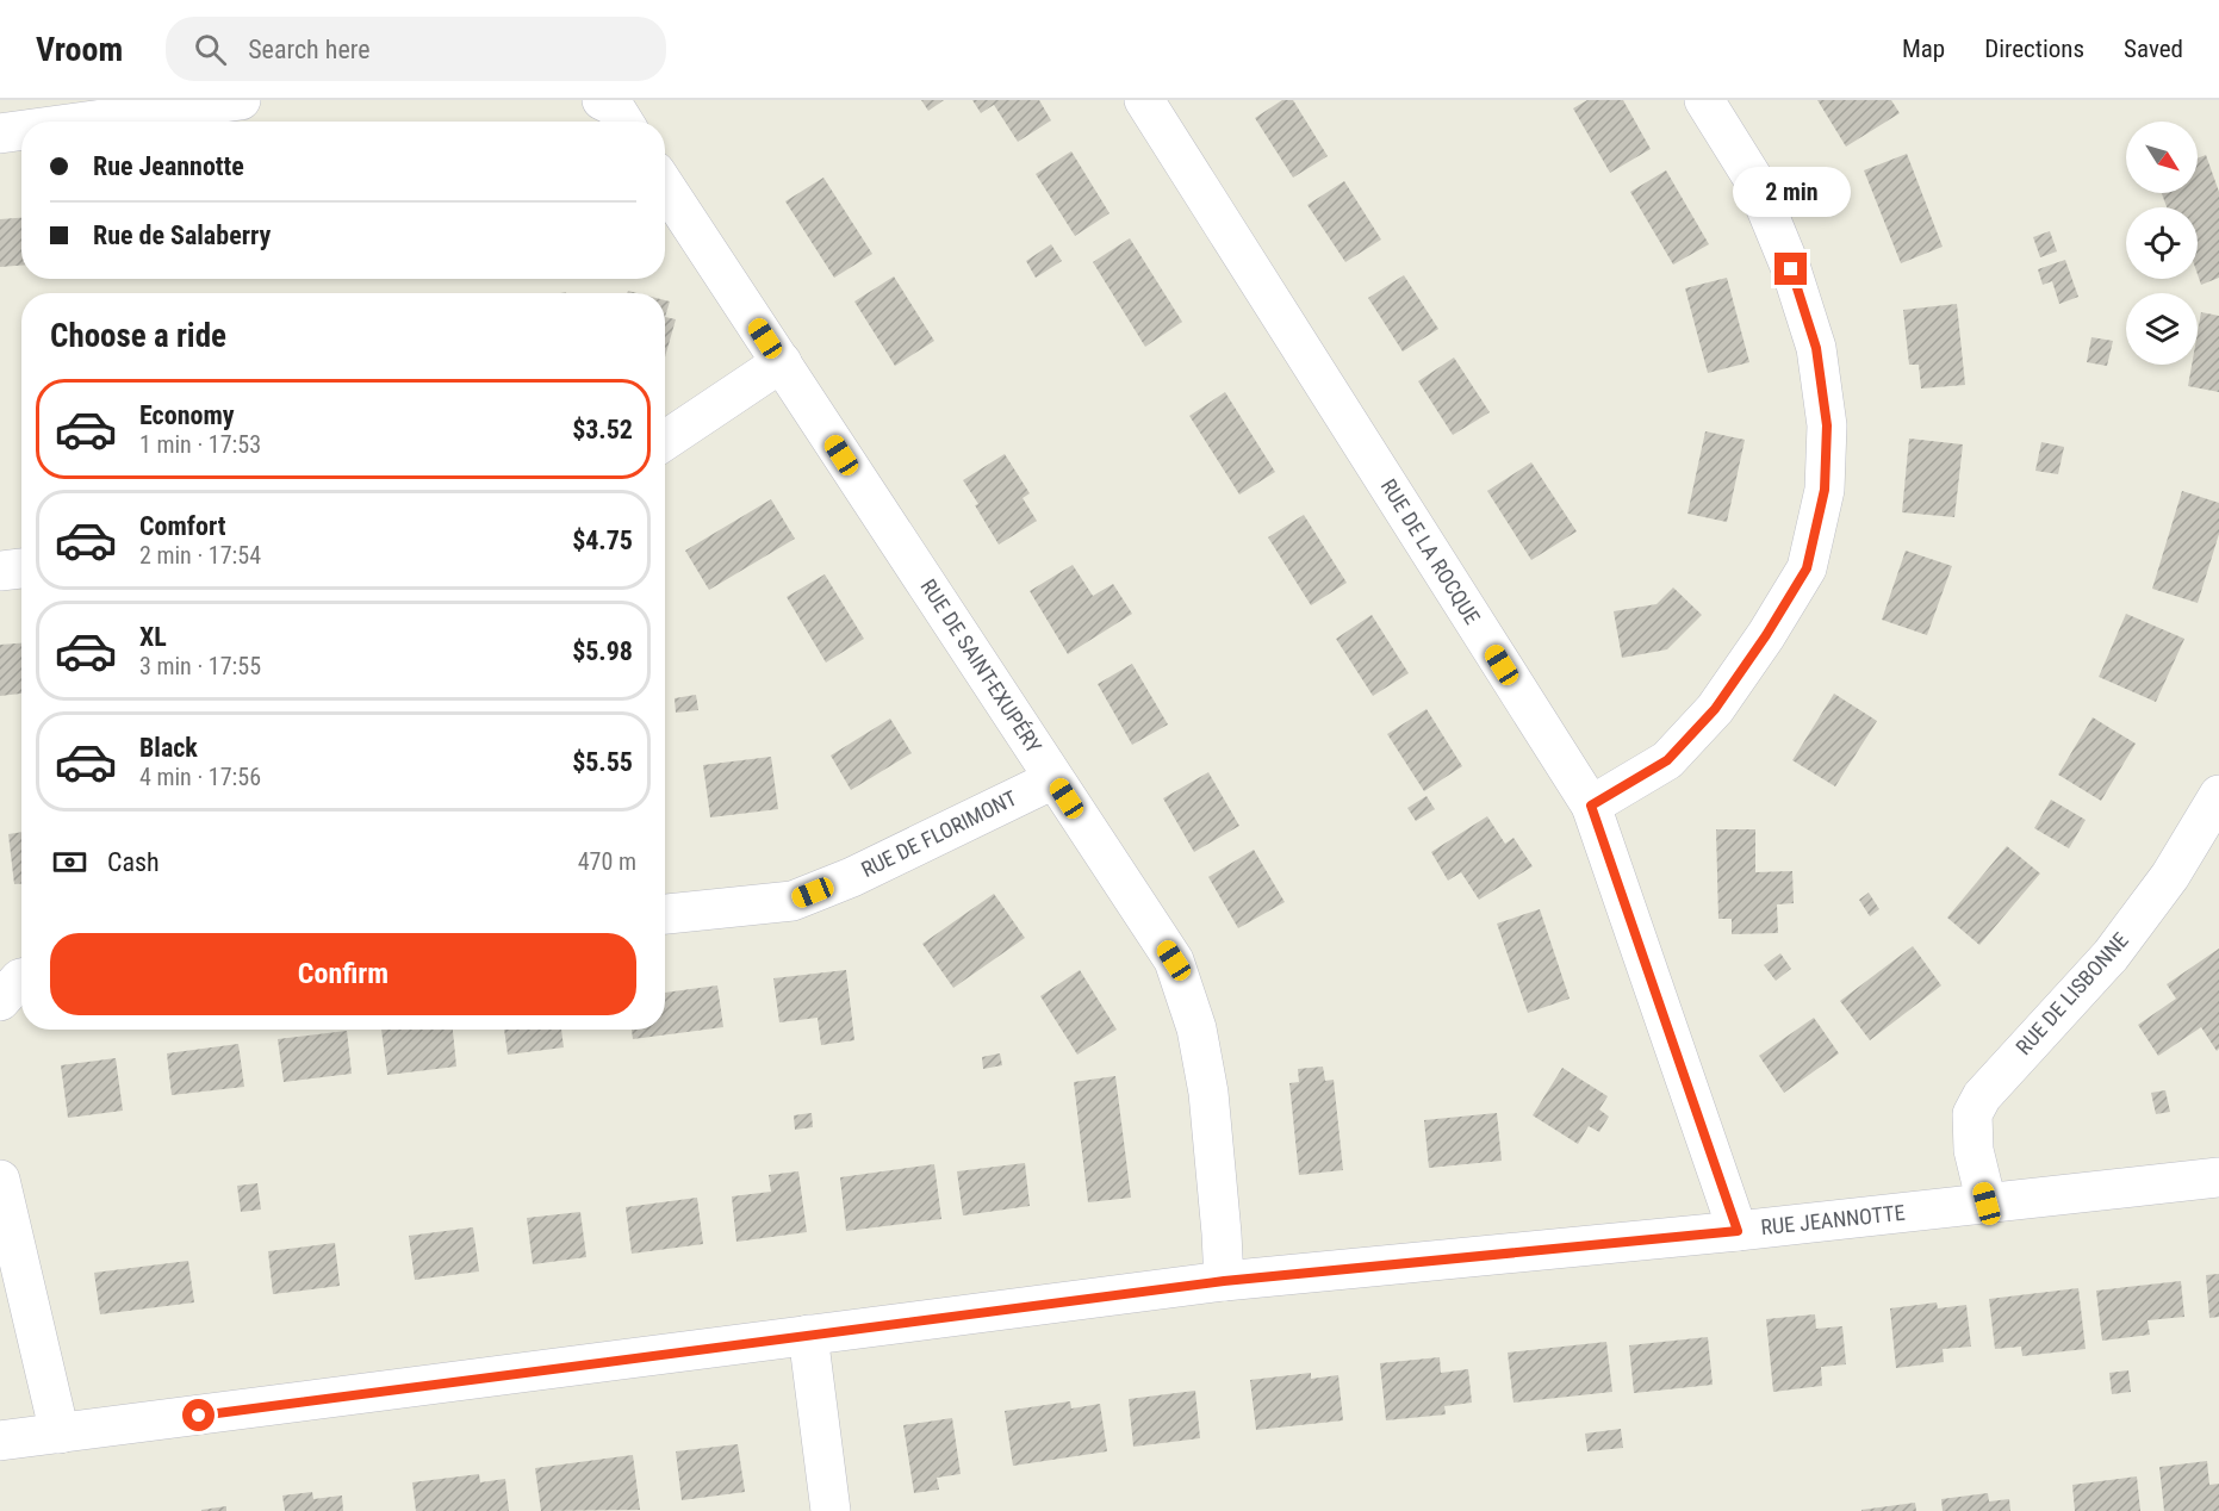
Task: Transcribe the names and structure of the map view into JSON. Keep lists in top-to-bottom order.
{
  "streets": {
    "street": [
      "RUE DE LA ROCQUE",
      "RUE DE SAINT-EXUPÉRY",
      "RUE DE FLORIMONT",
      "RUE DE LISBONNE",
      "RUE JEANNOTTE"
    ]
  },
  "crossings": [
    ["RUE DE LA ROCQUE", "RUE JEANNOTTE"],
    ["RUE DE SAINT-EXUPÉRY", "RUE DE FLORIMONT"],
    ["RUE DE SAINT-EXUPÉRY", "RUE JEANNOTTE"],
    ["RUE DE LISBONNE", "RUE JEANNOTTE"]
  ],
  "north": "bottom right",
  "page": {
    "header": "Vroom",
    "search": "Search here",
    "nav": ["Map", "Directions", "Saved"],
    "banner": ["Rue Jeannotte", "Rue de Salaberry"],
    "bubble": "2 min",
    "heading": "Choose a ride",
    "list": [
      {
        "name": "Economy",
        "note": "1 min · 17:53",
        "value": "$3.52"
      },
      {
        "name": "Comfort",
        "note": "2 min · 17:54",
        "value": "$4.75"
      },
      {
        "name": "XL",
        "note": "3 min · 17:55",
        "value": "$5.98"
      },
      {
        "name": "Black",
        "note": "4 min · 17:56",
        "value": "$5.55"
      }
    ],
    "pay": ["Cash", "470 m"],
    "buttons": "Confirm"
  }
}
